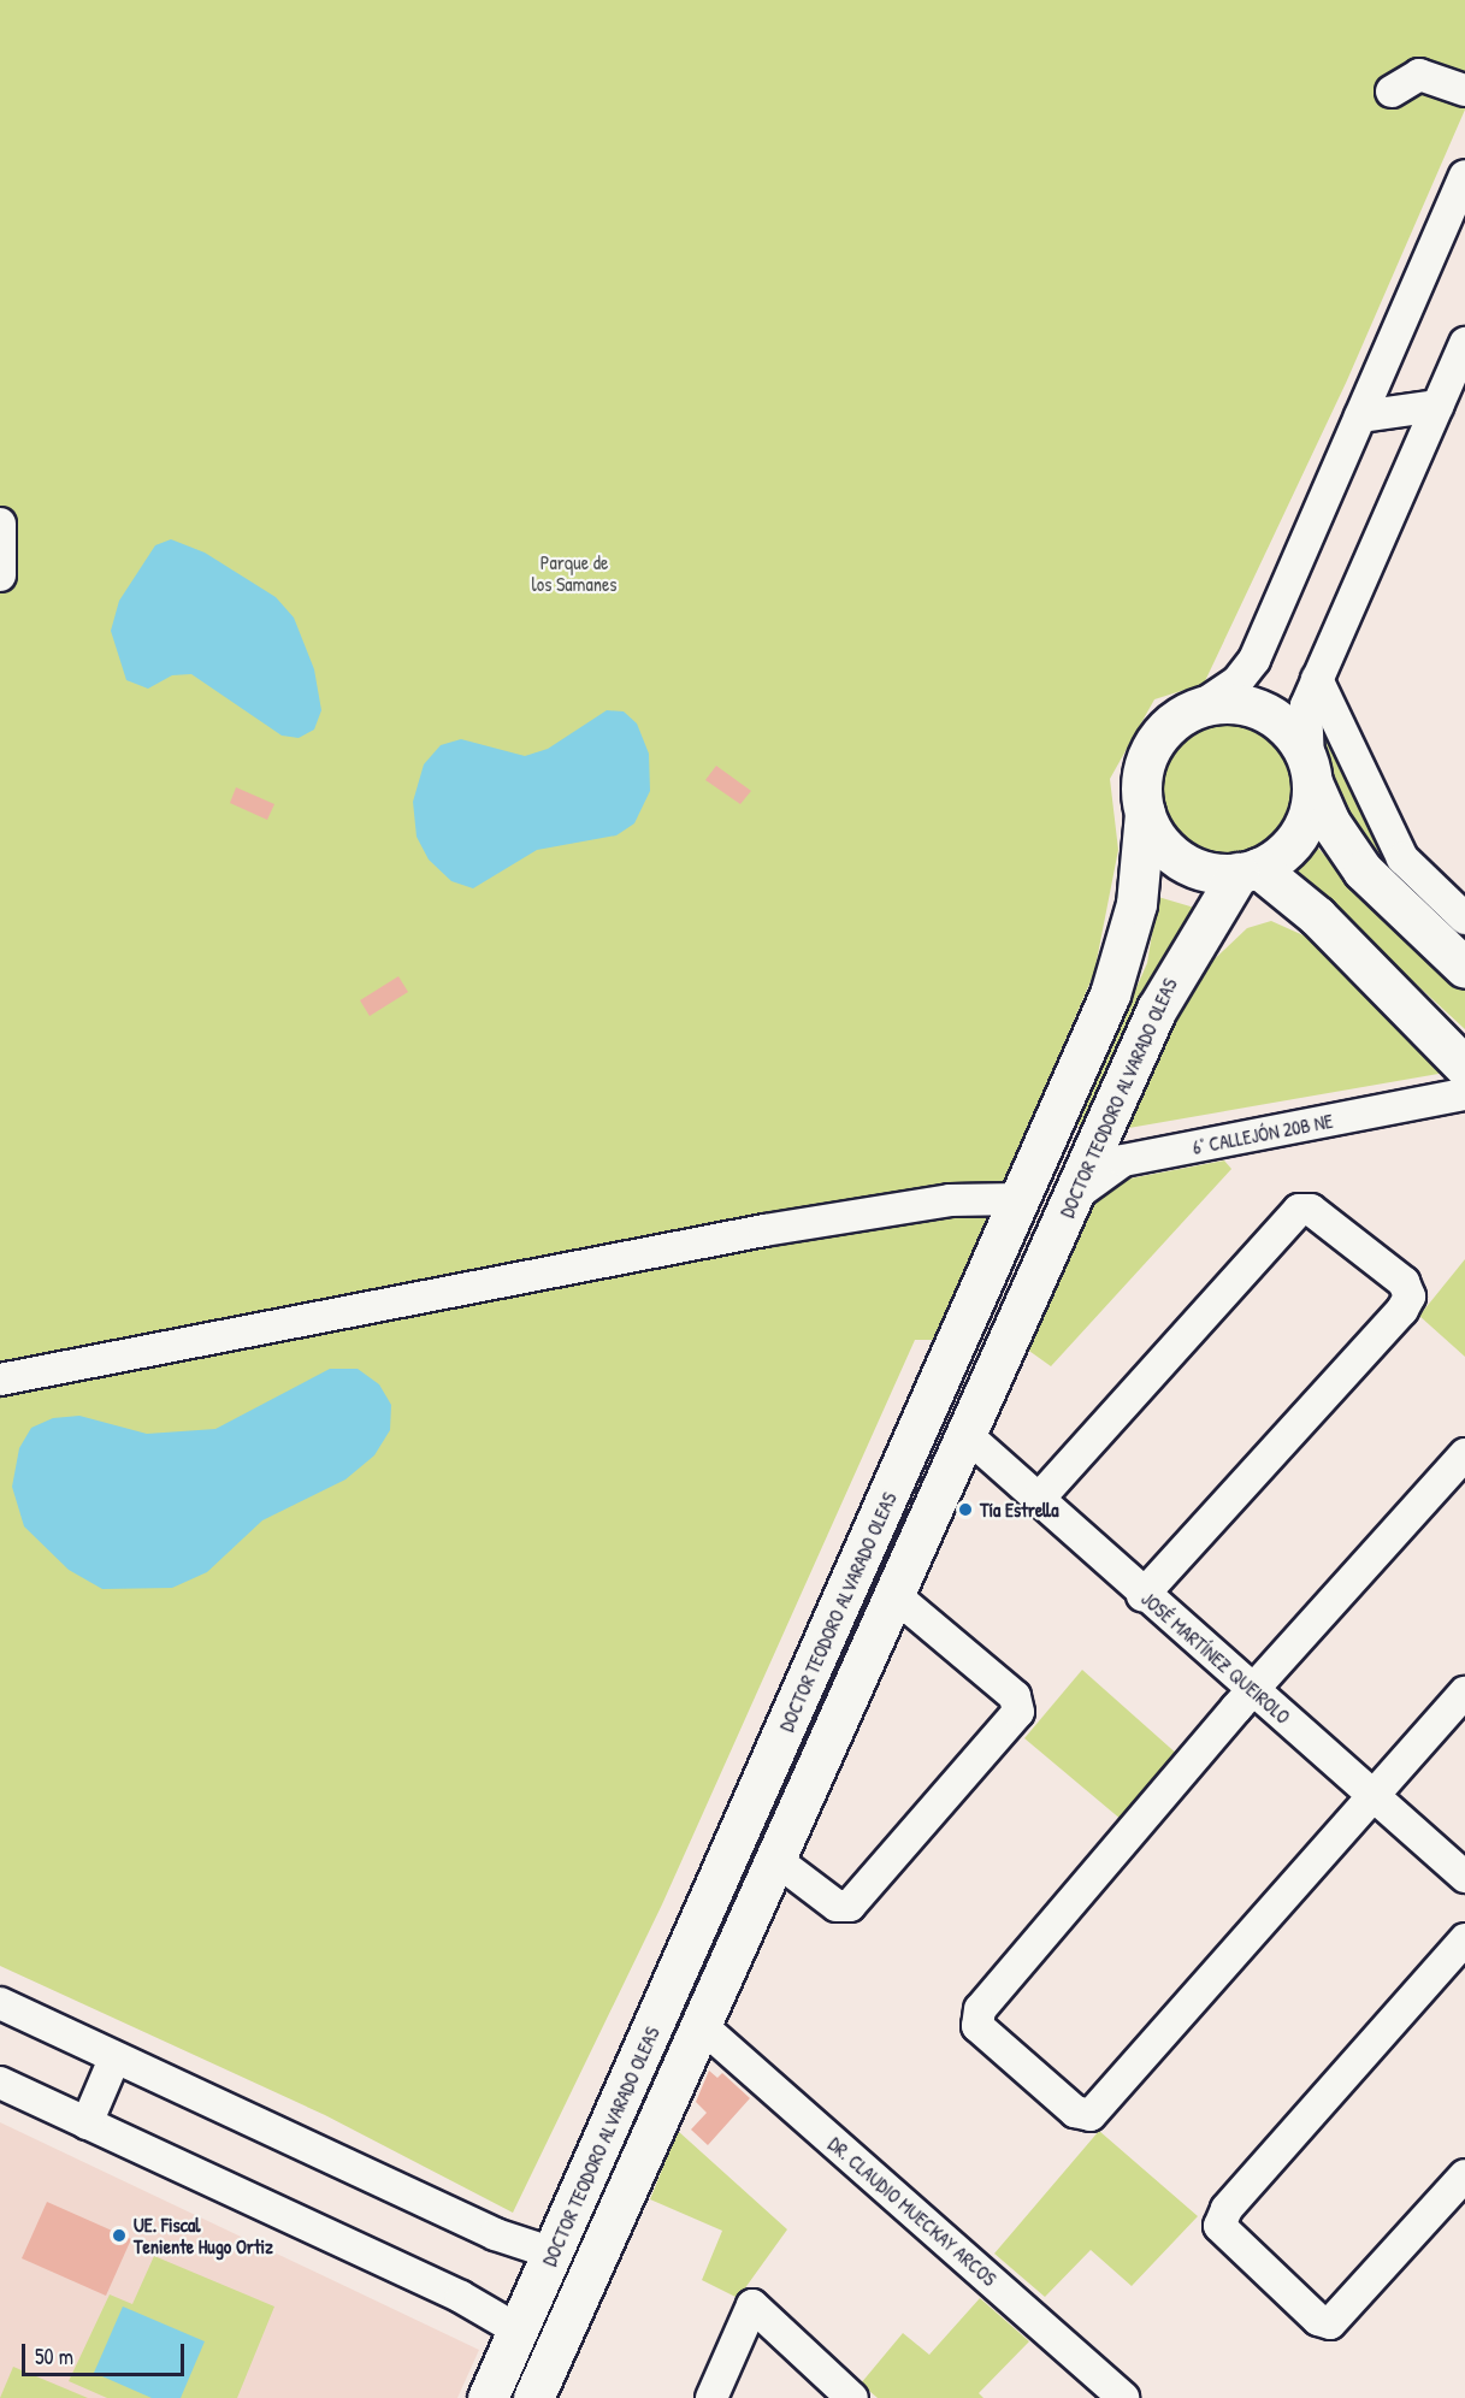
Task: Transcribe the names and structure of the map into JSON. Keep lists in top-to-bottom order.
{
  "streets": {
    "main road": ["DOCTOR TEODORO ALVARADO OLEAS"],
    "street": ["6° CALLEJÓN 20B NE", "JOSÉ MARTÍNEZ QUEIROLO", "DR. CLAUDIO MUECKAY ARCOS"]
  },
  "crossings": [
    ["DOCTOR TEODORO ALVARADO OLEAS", "6° CALLEJÓN 20B NE"],
    ["DOCTOR TEODORO ALVARADO OLEAS", "JOSÉ MARTÍNEZ QUEIROLO"],
    ["DOCTOR TEODORO ALVARADO OLEAS", "DR. CLAUDIO MUECKAY ARCOS"]
  ],
  "parks": ["Parque de los Samanes"],
  "places": ["Tía Estrella", "UE. Fiscal Teniente Hugo Ortiz"],
  "scale_bar": "50 m"
}
